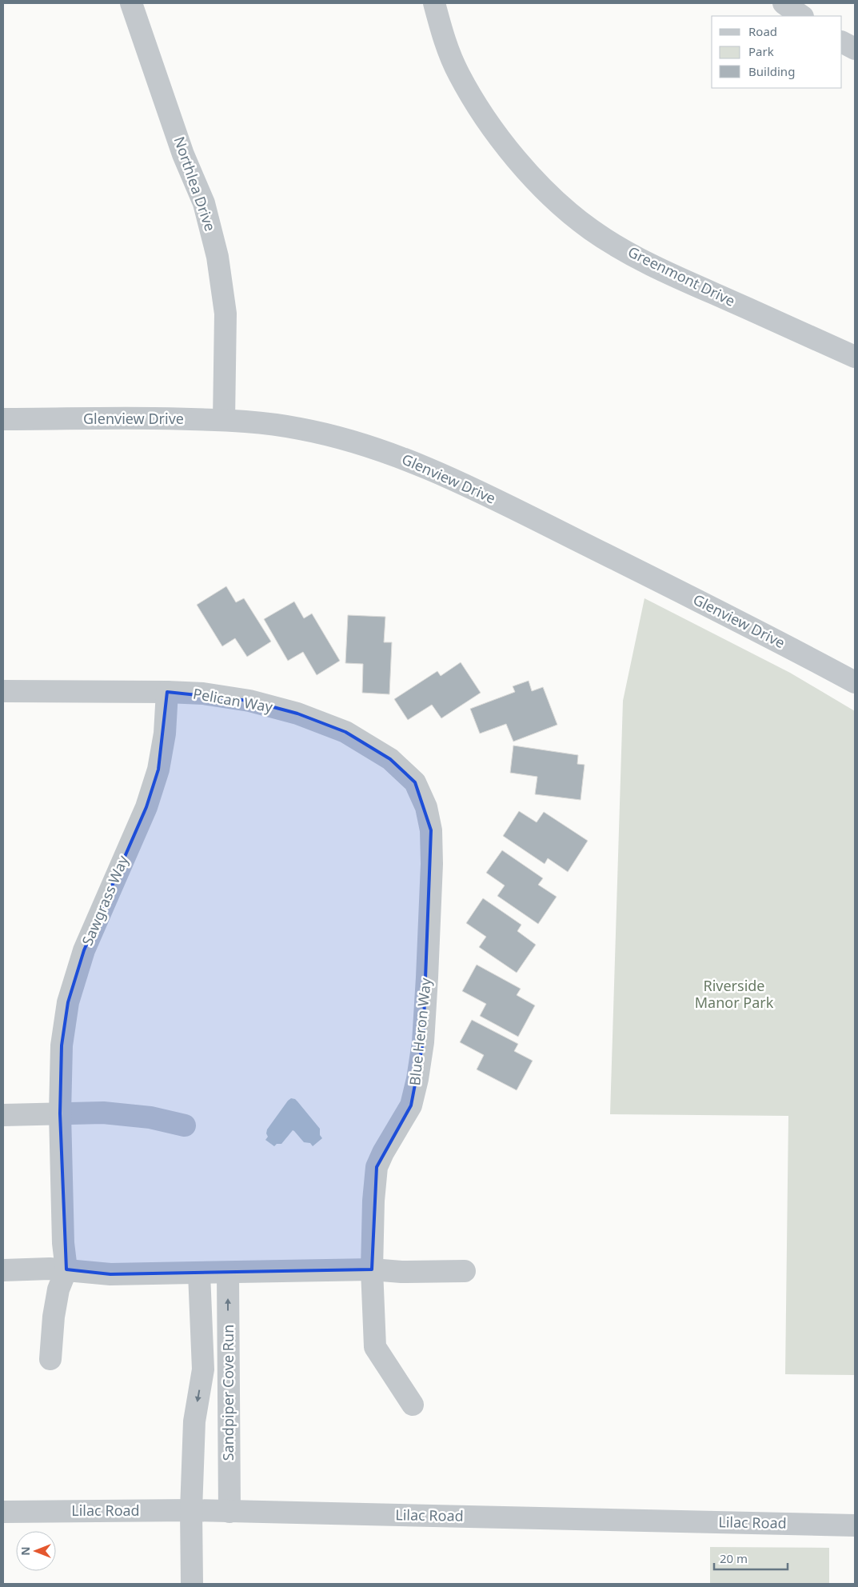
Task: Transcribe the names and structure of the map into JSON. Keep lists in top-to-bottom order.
{
  "streets": {
    "street": [
      "Northlea Drive",
      "Greenmont Drive",
      "Glenview Drive",
      "Pelican Way",
      "Sawgrass Way",
      "Blue Heron Way",
      "Sandpiper Cove Run",
      "Lilac Road"
    ]
  },
  "crossings": [
    ["Northlea Drive", "Glenview Drive"],
    ["Pelican Way", "Sawgrass Way"],
    ["Pelican Way", "Blue Heron Way"],
    ["Sandpiper Cove Run", "Lilac Road"]
  ],
  "parks": ["Riverside Manor Park"],
  "legend": ["Road", "Park", "Building"],
  "scale_bar": "20 m",
  "north": "left"
}
